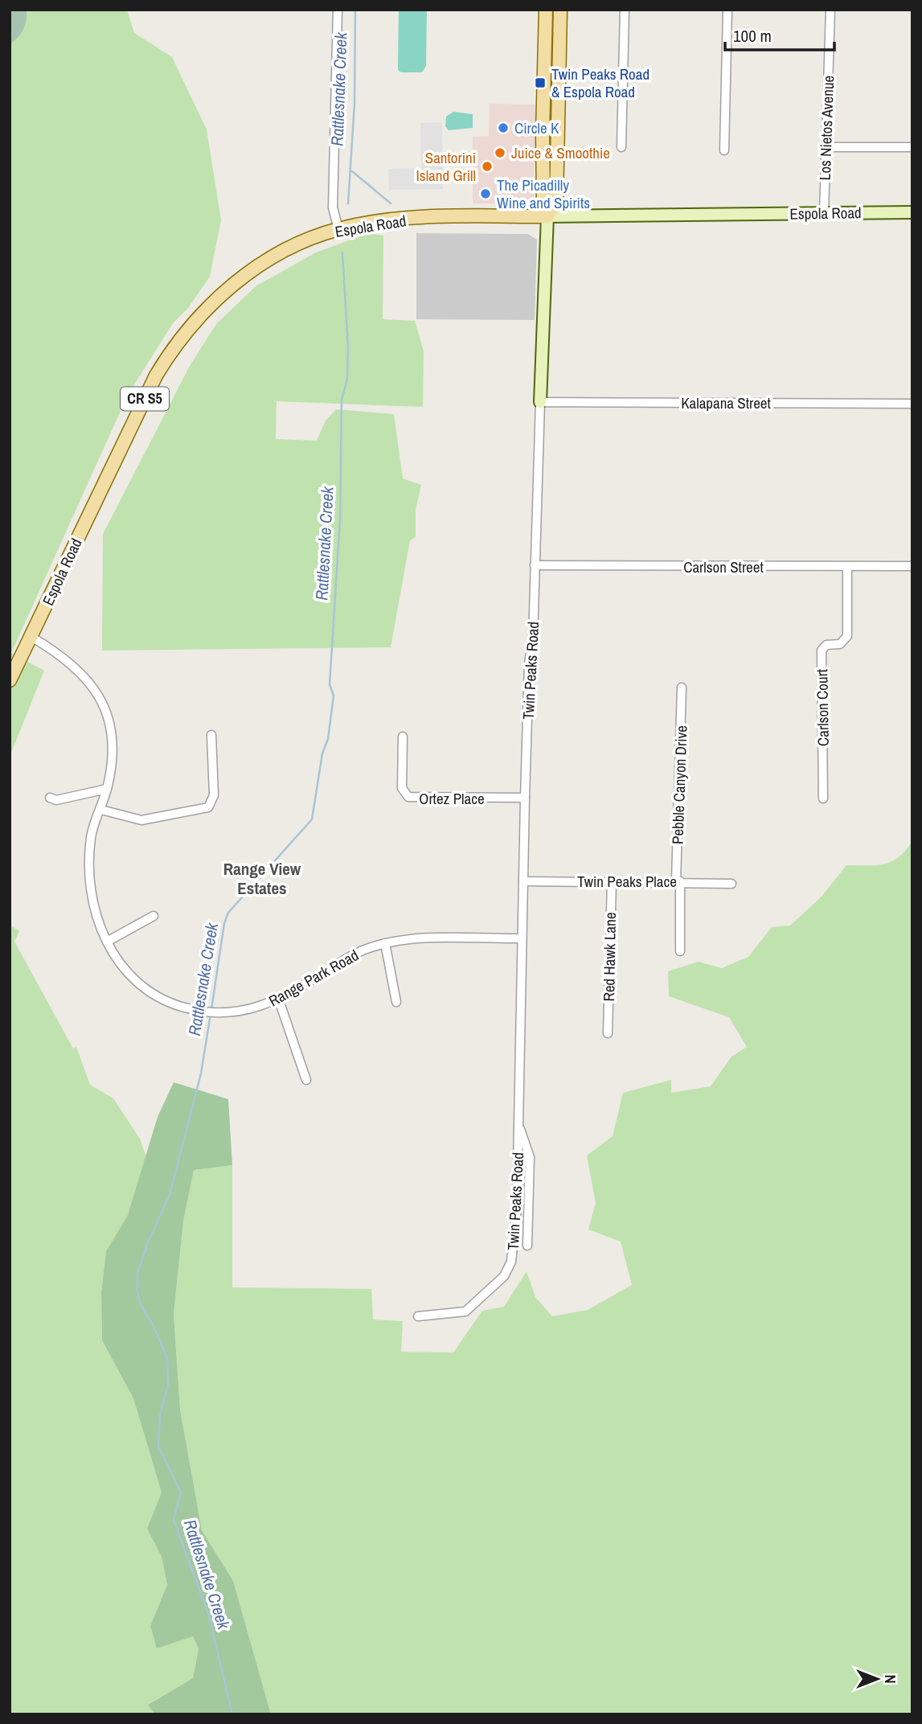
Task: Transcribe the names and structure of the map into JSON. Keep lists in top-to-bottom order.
{
  "streets": {
    "main road": ["Espola Road", "CR S5", "Twin Peaks Road"],
    "street": [
      "Los Nietos Avenue",
      "Kalapana Street",
      "Carlson Street",
      "Carlson Court",
      "Pebble Canyon Drive",
      "Ortez Place",
      "Twin Peaks Place",
      "Red Hawk Lane",
      "Range Park Road"
    ]
  },
  "crossings": [
    ["Los Nietos Avenue", "Espola Road"],
    ["Espola Road", "Twin Peaks Road"],
    ["Espola Road", "Range Park Road"],
    ["Kalapana Street", "Twin Peaks Road"],
    ["Carlson Street", "Twin Peaks Road"],
    ["Carlson Street", "Carlson Court"],
    ["Twin Peaks Road", "Ortez Place"],
    ["Twin Peaks Road", "Twin Peaks Place"],
    ["Twin Peaks Road", "Range Park Road"],
    ["Pebble Canyon Drive", "Twin Peaks Place"],
    ["Twin Peaks Place", "Red Hawk Lane"]
  ],
  "districts": ["Range View Estates"],
  "water": ["Rattlesnake Creek"],
  "places": {
    "transit": ["Twin Peaks Road & Espola Road"],
    "other": [
      "Circle K",
      "Juice & Smoothie",
      "Santorini Island Grill",
      "The Picadilly Wine and Spirits"
    ]
  },
  "scale_bar": "100 m",
  "north": "right"
}
